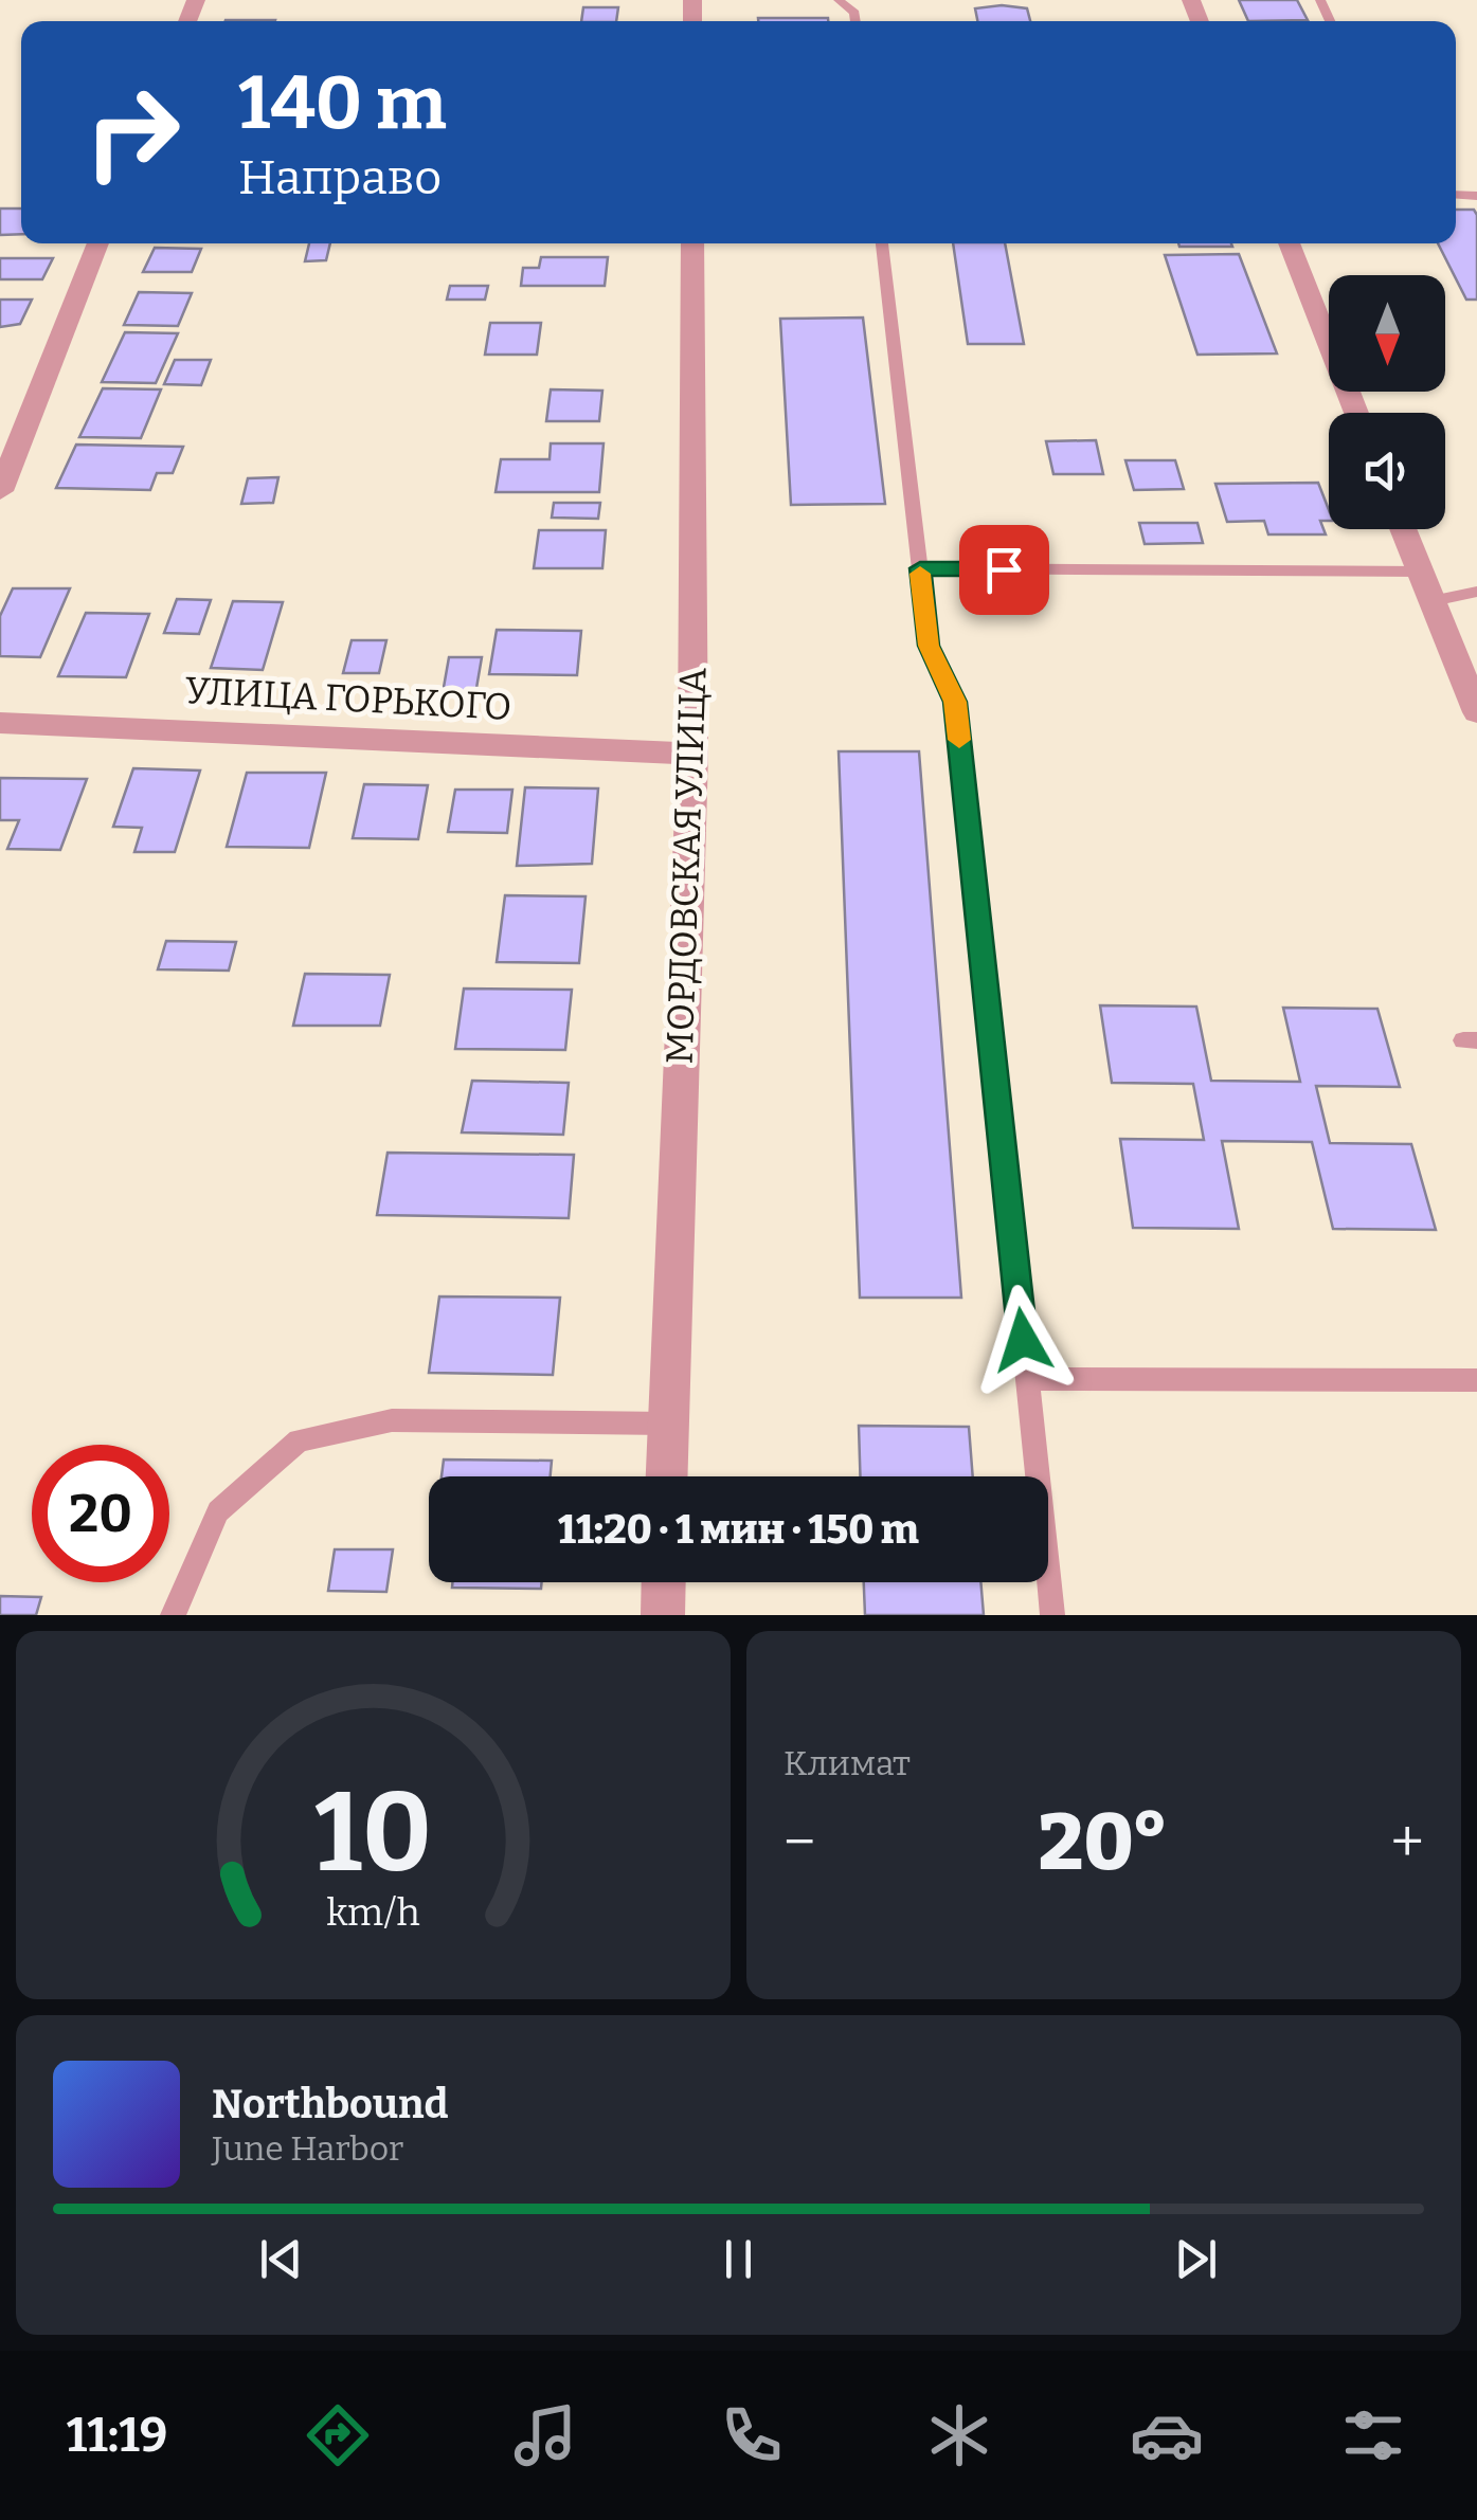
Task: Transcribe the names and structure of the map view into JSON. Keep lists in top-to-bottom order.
{
  "streets": {
    "street": ["УЛИЦА ГОРЬКОГО", "МОРДОВСКАЯ УЛИЦА"]
  },
  "crossings": [
    ["УЛИЦА ГОРЬКОГО", "МОРДОВСКАЯ УЛИЦА"]
  ],
  "north": "bottom",
  "page": {
    "turn": ["140 m", "Направо"],
    "limit": "20",
    "trip": "11:20 · 1 мин · 150 m",
    "tile": "Климат",
    "heat": ["−", "20°", "+"],
    "song": ["Northbound", "June Harbor"],
    "tabs": "11:19",
    "gauge": ["10", "km/h"]
  }
}
